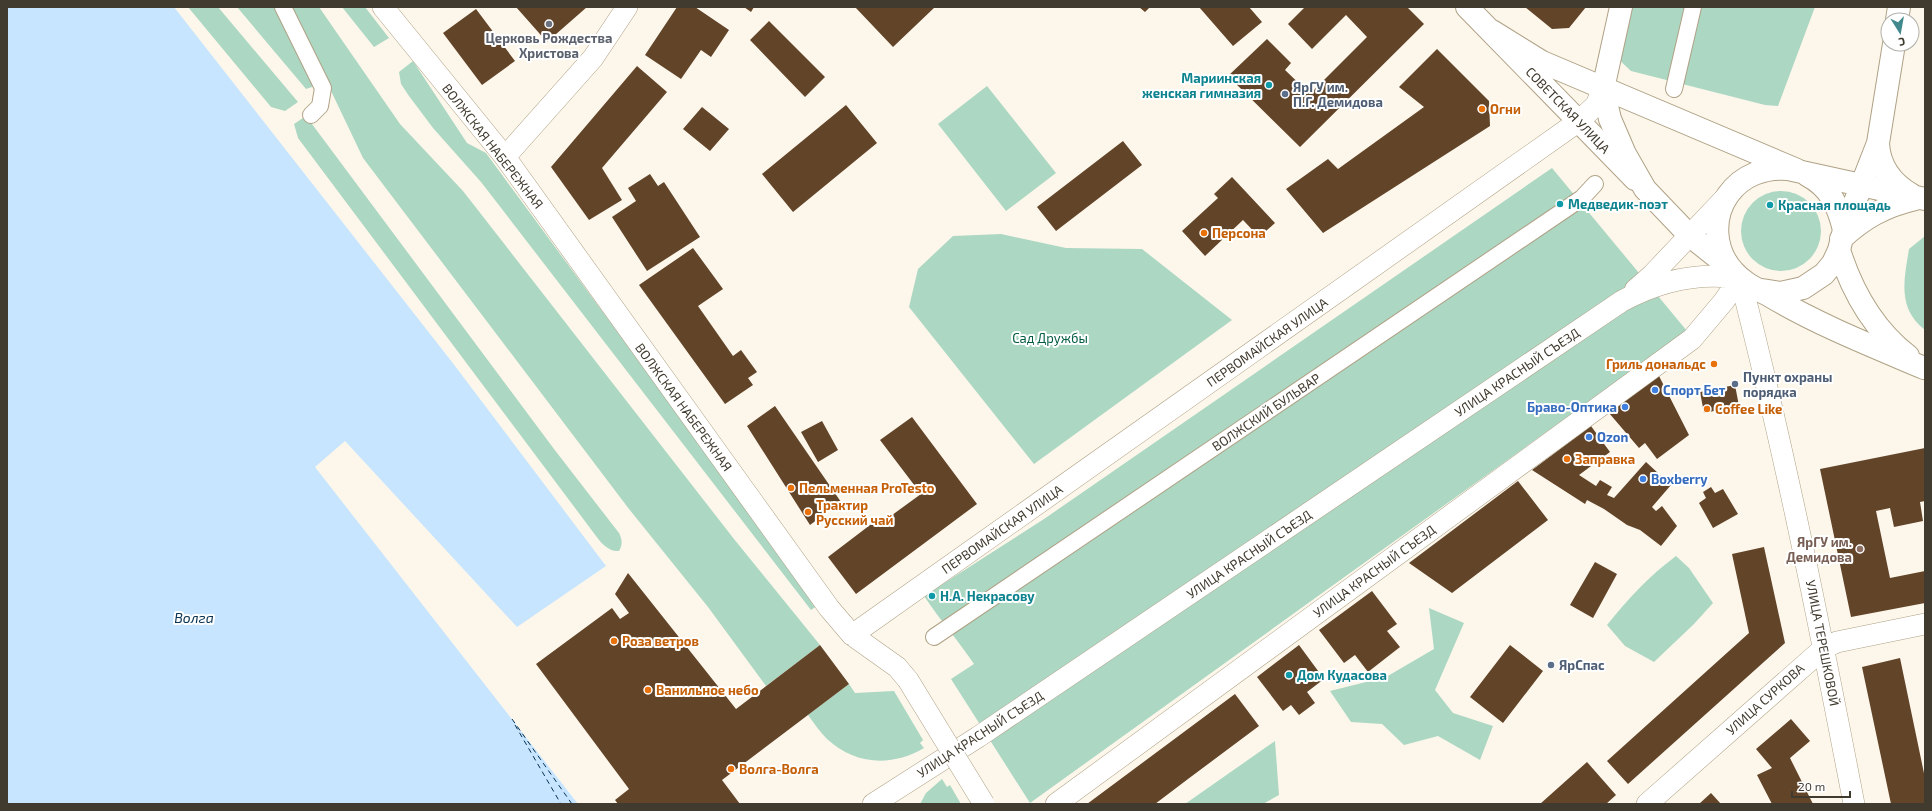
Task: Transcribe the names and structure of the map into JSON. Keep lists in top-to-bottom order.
{
  "streets": {
    "main road": ["СОВЕТСКАЯ УЛИЦА", "ПЕРВОМАЙСКАЯ УЛИЦА"],
    "street": [
      "ВОЛЖСКАЯ НАБЕРЕЖНАЯ",
      "УЛИЦА КРАСНЫЙ СЪЕЗД",
      "ВОЛЖСКИЙ БУЛЬВАР",
      "УЛИЦА ТЕРЕШКОВОЙ",
      "УЛИЦА СУРКОВА"
    ]
  },
  "crossings": [
    ["СОВЕТСКАЯ УЛИЦА", "ПЕРВОМАЙСКАЯ УЛИЦА"],
    ["ВОЛЖСКАЯ НАБЕРЕЖНАЯ", "ПЕРВОМАЙСКАЯ УЛИЦА"],
    ["УЛИЦА КРАСНЫЙ СЪЕЗД", "УЛИЦА ТЕРЕШКОВОЙ"],
    ["УЛИЦА ТЕРЕШКОВОЙ", "УЛИЦА СУРКОВА"]
  ],
  "water": ["Волга"],
  "parks": ["Сад Дружбы"],
  "places": [
    "Церковь Рождества Христова",
    "Мариинская женская гимназия",
    "ЯрГУ им. П.Г. Демидова",
    "Огни",
    "Медведик-поэт",
    "Красная площадь",
    "Персона",
    "Гриль дональдс",
    "Пункт охраны порядка",
    "Спорт Бет",
    "Браво-Оптика",
    "Coffee Like",
    "Ozon",
    "Заправка",
    "Boxberry",
    "Пельменная ProTesto",
    "Трактир Русский чай",
    "ЯрГУ им. Демидова",
    "Н.А. Некрасову",
    "Роза ветров",
    "ЯрСпас",
    "Дом Кудасова",
    "Ванильное небо",
    "Волга-Волга"
  ],
  "scale_bar": "20 m",
  "north": "bottom"
}
